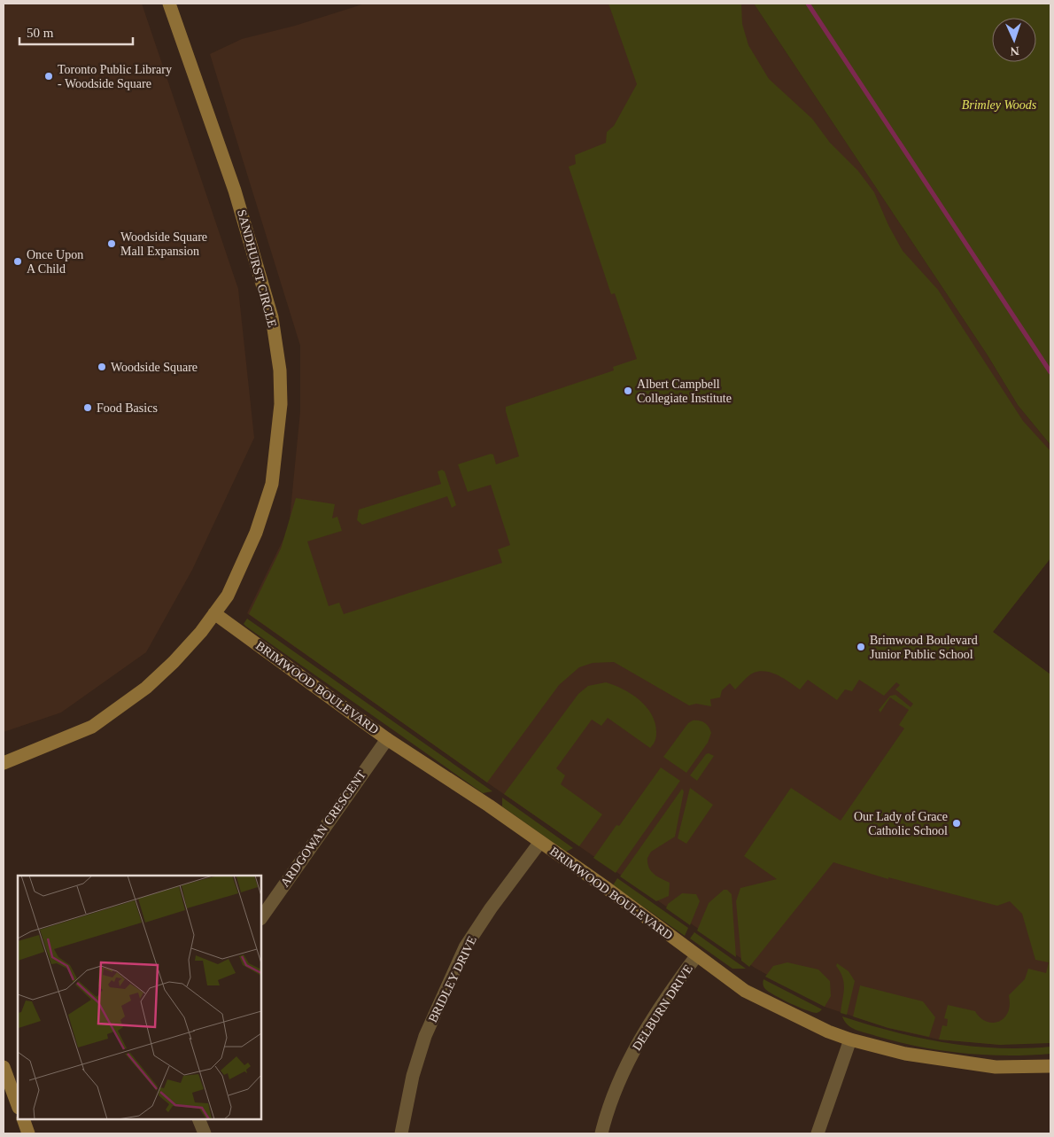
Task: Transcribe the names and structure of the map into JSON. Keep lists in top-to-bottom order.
{
  "streets": {
    "street": [
      "SANDHURST CIRCLE",
      "BRIMWOOD BOULEVARD",
      "ARDGOWAN CRESCENT",
      "BRIDLEY DRIVE",
      "DELBURN DRIVE"
    ]
  },
  "crossings": [
    ["SANDHURST CIRCLE", "BRIMWOOD BOULEVARD"],
    ["BRIMWOOD BOULEVARD", "ARDGOWAN CRESCENT"],
    ["BRIMWOOD BOULEVARD", "BRIDLEY DRIVE"],
    ["BRIMWOOD BOULEVARD", "DELBURN DRIVE"]
  ],
  "parks": ["Brimley Woods"],
  "places": [
    "Toronto Public Library - Woodside Square",
    "Woodside Square Mall Expansion",
    "Once Upon A Child",
    "Woodside Square",
    "Albert Campbell Collegiate Institute",
    "Food Basics",
    "Brimwood Boulevard Junior Public School",
    "Our Lady of Grace Catholic School"
  ],
  "scale_bar": "50 m",
  "north": "bottom"
}
